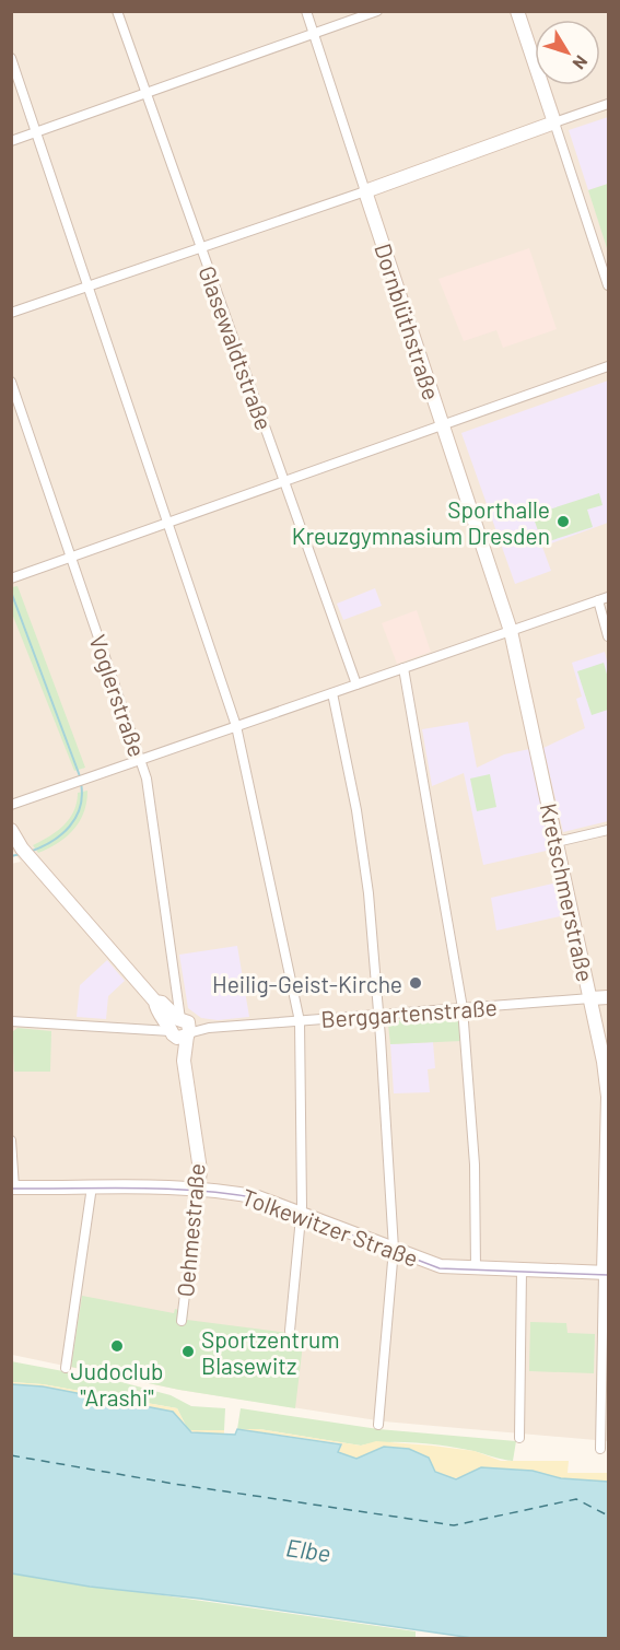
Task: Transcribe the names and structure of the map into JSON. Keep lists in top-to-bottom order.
{
  "streets": {
    "street": [
      "Dornblüthstraße",
      "Glasewaldtstraße",
      "Voglerstraße",
      "Kretschmerstraße",
      "Berggartenstraße",
      "Tolkewitzer Straße",
      "Oehmestraße"
    ]
  },
  "crossings": [
    ["Dornblüthstraße", "Kretschmerstraße"],
    ["Voglerstraße", "Berggartenstraße"],
    ["Voglerstraße", "Oehmestraße"],
    ["Kretschmerstraße", "Berggartenstraße"],
    ["Kretschmerstraße", "Tolkewitzer Straße"],
    ["Berggartenstraße", "Oehmestraße"],
    ["Tolkewitzer Straße", "Oehmestraße"]
  ],
  "water": ["Elbe"],
  "places": [
    "Sporthalle Kreuzgymnasium Dresden",
    "Heilig-Geist-Kirche",
    "Judoclub \"Arashi\"",
    "Sportzentrum Blasewitz"
  ],
  "north": "bottom right"
}
